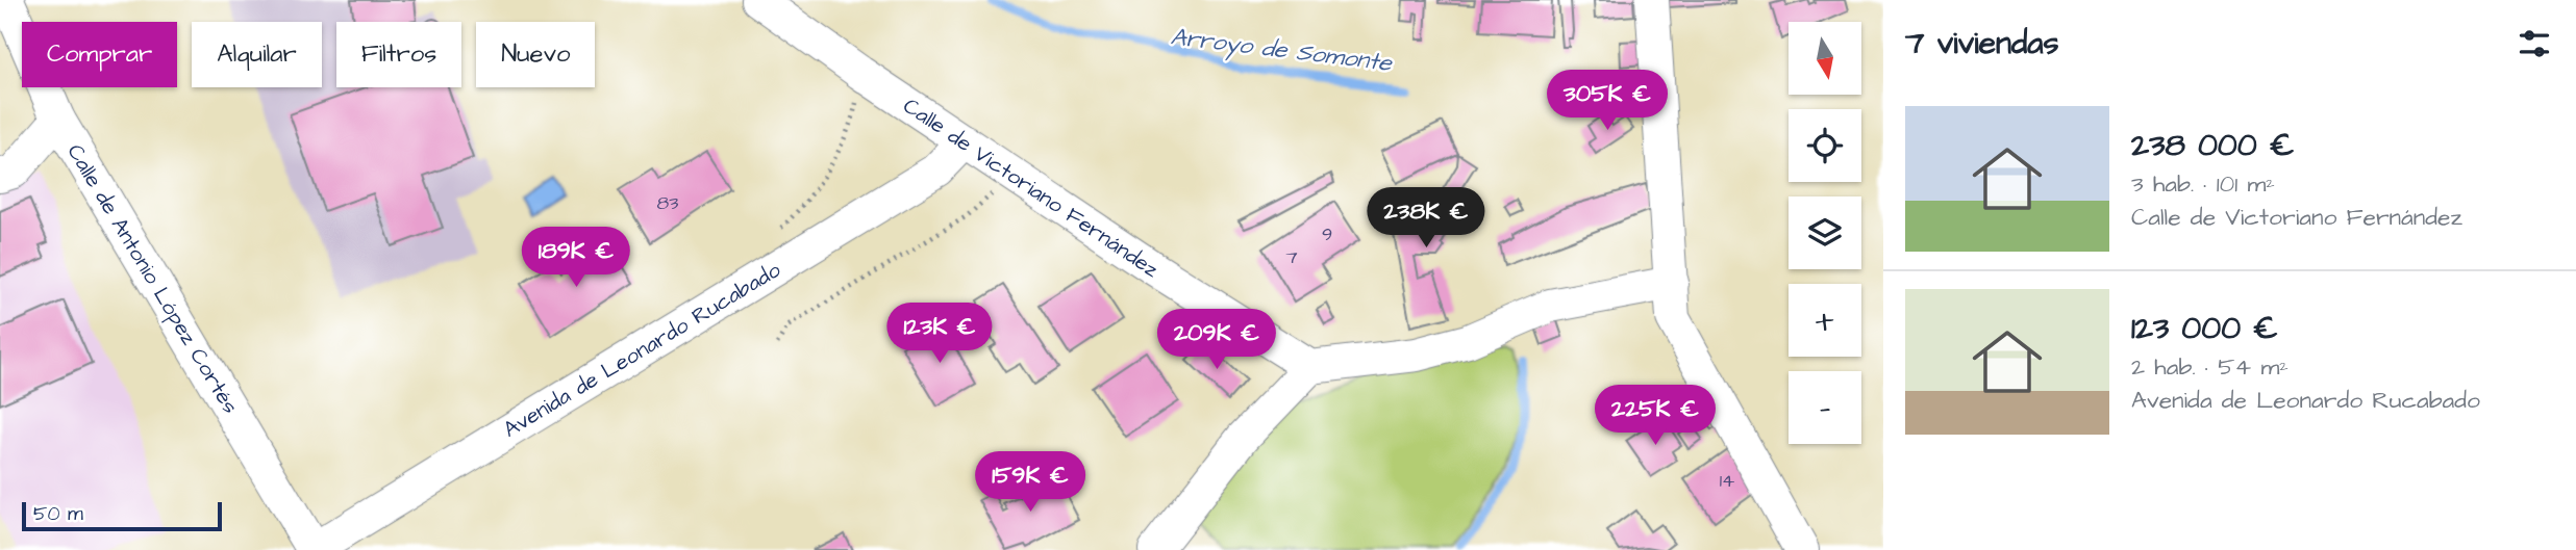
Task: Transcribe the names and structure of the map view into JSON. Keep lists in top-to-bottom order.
{
  "streets": {
    "street": ["Calle de Victoriano Fernández", "Calle de Antonio López Cortés", "Avenida de Leonardo Rucabado"]
  },
  "crossings": [
    ["Calle de Victoriano Fernández", "Avenida de Leonardo Rucabado"],
    ["Calle de Antonio López Cortés", "Avenida de Leonardo Rucabado"]
  ],
  "water": ["Arroyo de Somonte"],
  "house_numbers": [
    "83",
    "9",
    "7",
    "14"
  ],
  "scale_bar": "50 m",
  "north": "bottom",
  "page": {
    "heading": "7 viviendas",
    "map_buttons": ["+", "−"],
    "chip": [
      "Comprar",
      "Alquilar",
      "Filtros",
      "Nuevo"
    ],
    "price": [
      "305K €",
      "238K €",
      "189K €",
      "123K €",
      "209K €",
      "225K €",
      "159K €"
    ],
    "list": [
      {
        "name": "238 000 €",
        "note": "3 hab. · 101 m² · Calle de Victoriano Fernández"
      },
      {
        "name": "123 000 €",
        "note": "2 hab. · 54 m² · Avenida de Leonardo Rucabado"
      }
    ],
    "scale": "50 m"
  }
}
